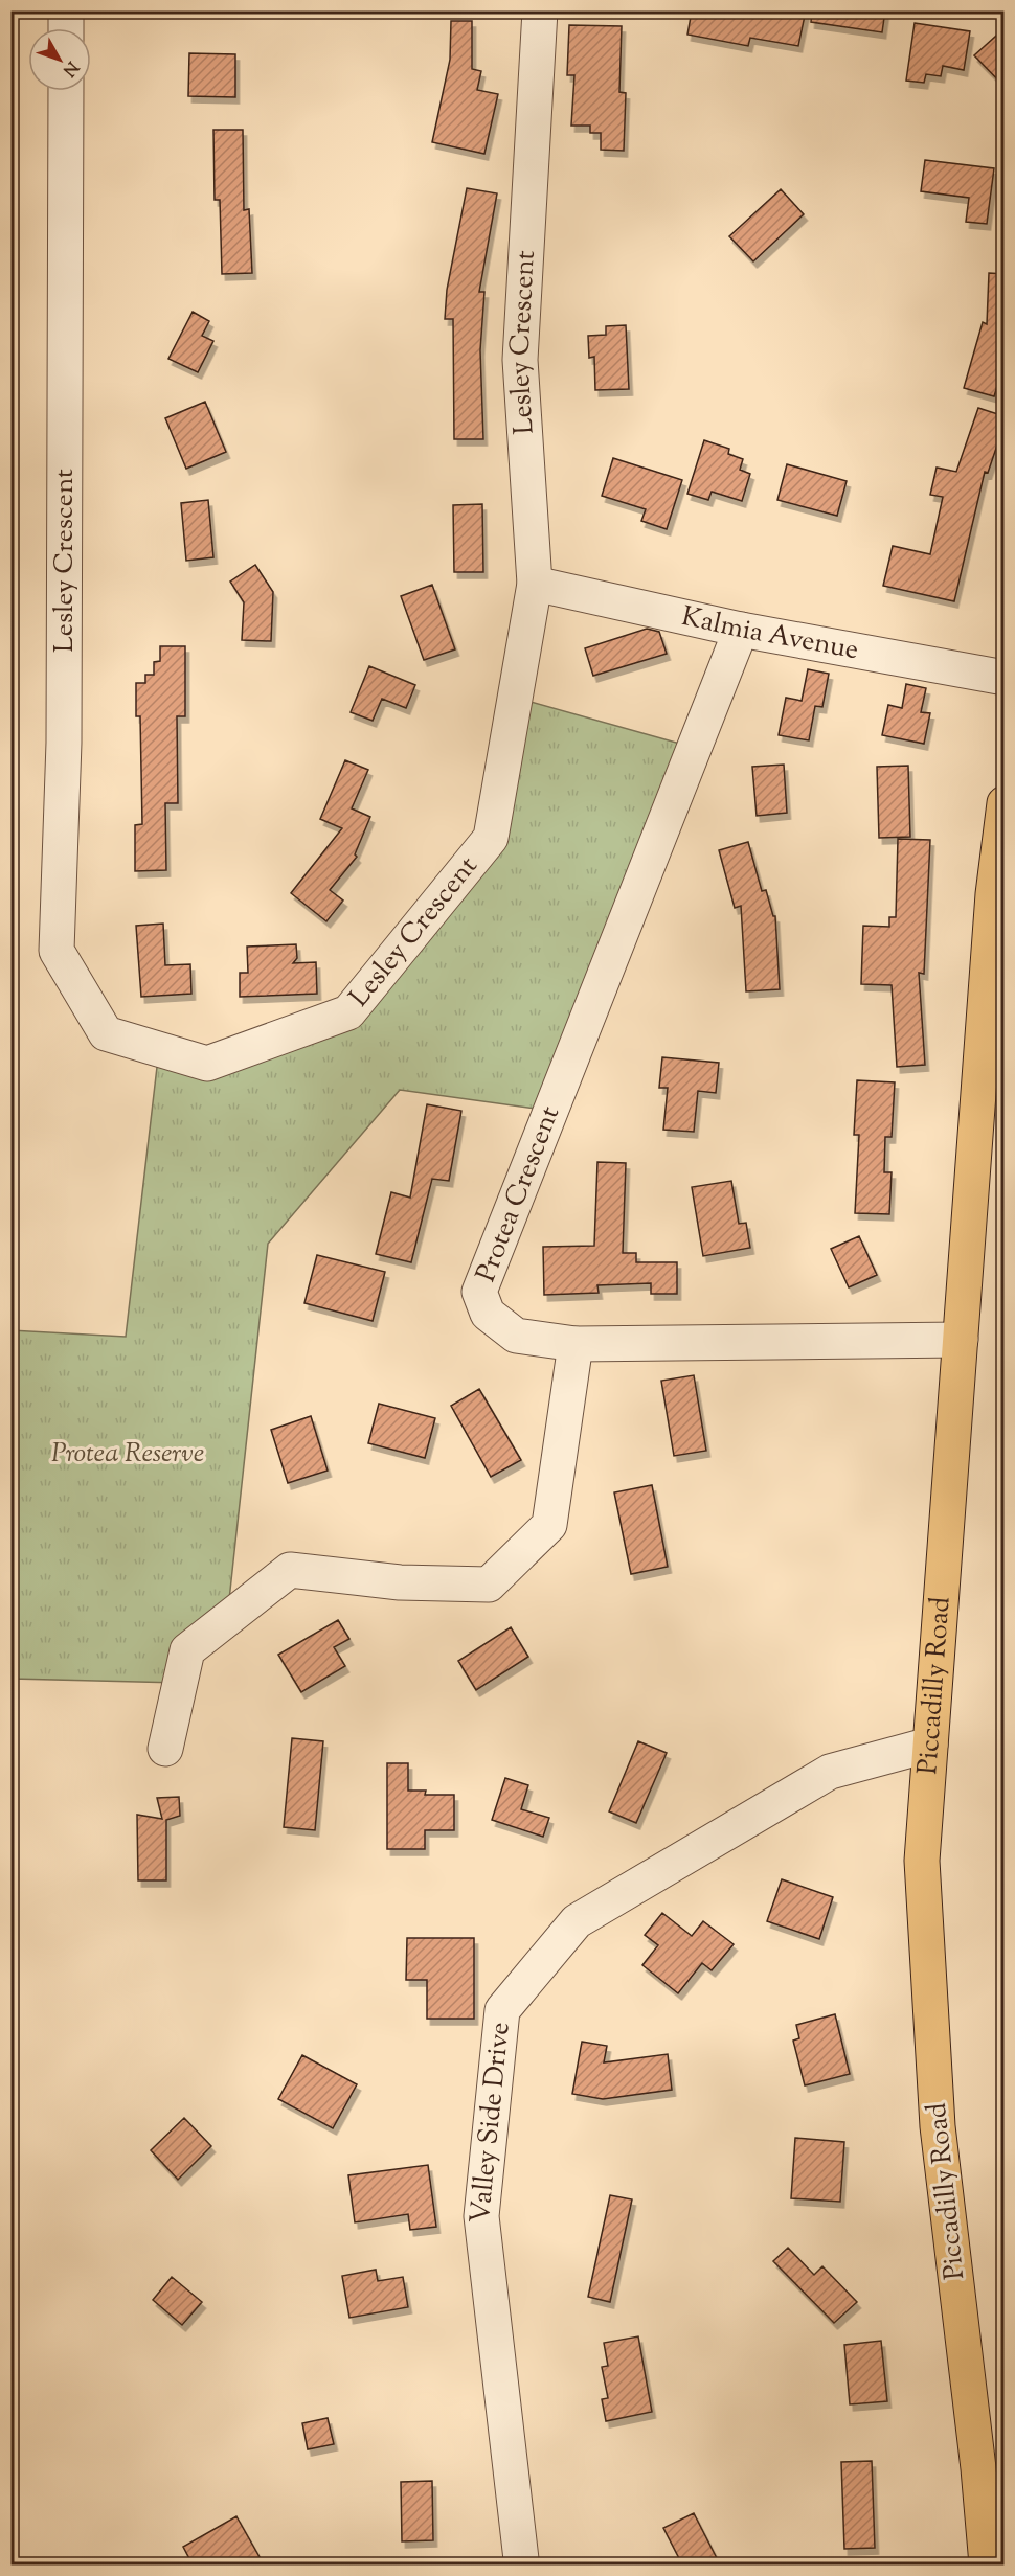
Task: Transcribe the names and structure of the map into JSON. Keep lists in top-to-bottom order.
{
  "streets": {
    "main road": ["Piccadilly Road"],
    "street": [
      "Lesley Crescent",
      "Kalmia Avenue",
      "Protea Crescent",
      "Valley Side Drive"
    ]
  },
  "crossings": [
    ["Lesley Crescent", "Kalmia Avenue"],
    ["Kalmia Avenue", "Protea Crescent"],
    ["Protea Crescent", "Piccadilly Road"],
    ["Piccadilly Road", "Valley Side Drive"]
  ],
  "parks": ["Protea Reserve"],
  "north": "bottom right"
}
